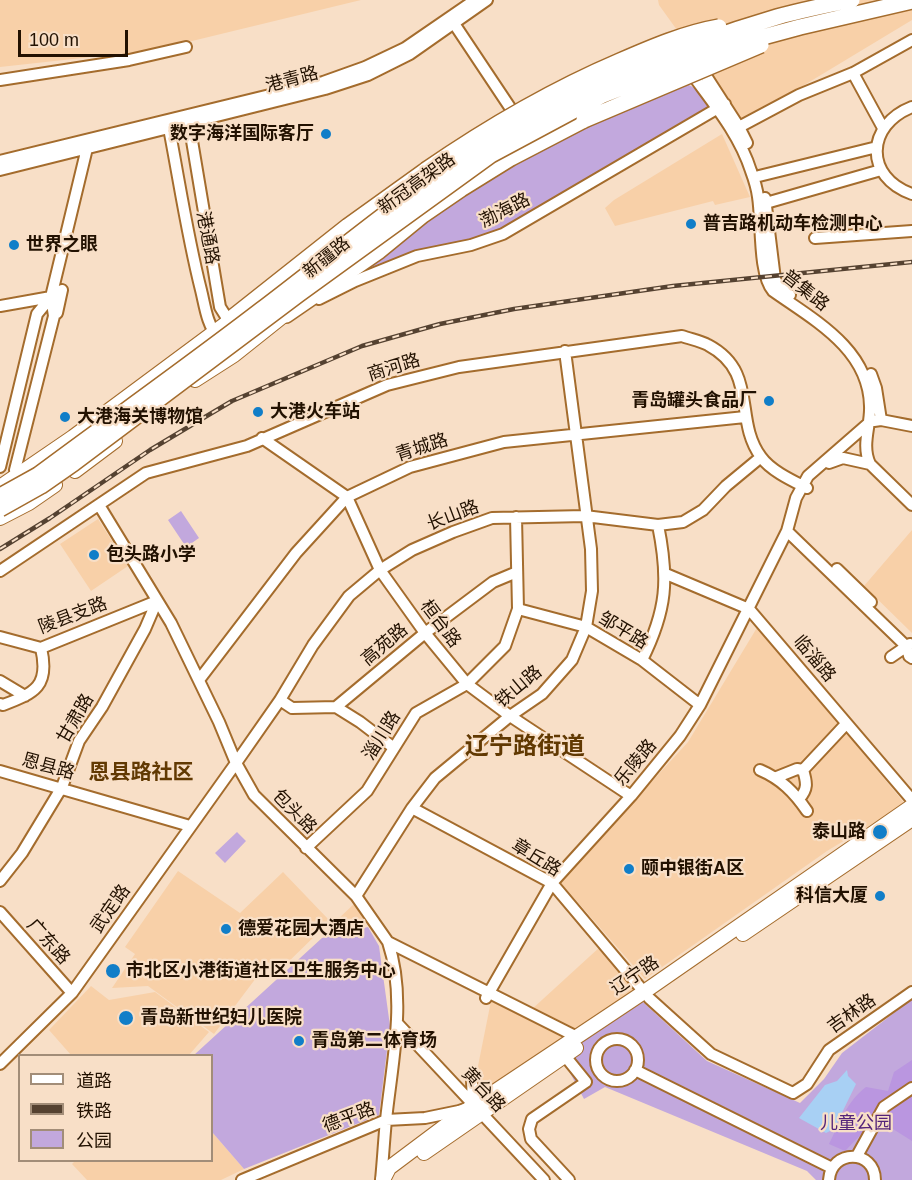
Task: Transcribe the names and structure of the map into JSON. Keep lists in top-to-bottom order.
{
  "streets": {
    "highway": ["新冠高架路"],
    "main road": ["新疆路", "辽宁路"],
    "street": [
      "港青路",
      "渤海路",
      "港通路",
      "普集路",
      "商河路",
      "青城路",
      "长山路",
      "陵县支路",
      "桓台路",
      "邹平路",
      "高苑路",
      "临淄路",
      "铁山路",
      "甘肃路",
      "淄川路",
      "乐陵路",
      "恩县路",
      "包头路",
      "章丘路",
      "武定路",
      "广东路",
      "吉林路",
      "黄台路",
      "德平路"
    ]
  },
  "crossings": [
    ["港青路", "港通路"],
    ["新冠高架路", "新疆路"],
    ["渤海路", "新疆路"],
    ["渤海路", "普集路"],
    ["港通路", "新疆路"],
    ["普集路", "乐陵路"],
    ["商河路", "青城路"],
    ["商河路", "长山路"],
    ["商河路", "铁山路"],
    ["商河路", "乐陵路"],
    ["商河路", "包头路"],
    ["青城路", "桓台路"],
    ["青城路", "铁山路"],
    ["青城路", "包头路"],
    ["长山路", "桓台路"],
    ["长山路", "铁山路"],
    ["长山路", "淄川路"],
    ["长山路", "包头路"],
    ["长山路", "武定路"],
    ["陵县支路", "甘肃路"],
    ["陵县支路", "包头路"],
    ["桓台路", "高苑路"],
    ["桓台路", "铁山路"],
    ["桓台路", "淄川路"],
    ["桓台路", "乐陵路"],
    ["邹平路", "铁山路"],
    ["邹平路", "淄川路"],
    ["邹平路", "乐陵路"],
    ["高苑路", "淄川路"],
    ["临淄路", "乐陵路"],
    ["铁山路", "包头路"],
    ["铁山路", "章丘路"],
    ["甘肃路", "恩县路"],
    ["甘肃路", "包头路"],
    ["淄川路", "包头路"],
    ["乐陵路", "包头路"],
    ["乐陵路", "章丘路"],
    ["恩县路", "武定路"],
    ["包头路", "武定路"],
    ["包头路", "辽宁路"],
    ["章丘路", "辽宁路"],
    ["章丘路", "吉林路"],
    ["武定路", "广东路"],
    ["辽宁路", "黄台路"],
    ["辽宁路", "德平路"],
    ["黄台路", "德平路"]
  ],
  "districts": ["辽宁路街道", "恩县路社区"],
  "parks": ["儿童公园"],
  "places": [
    "数字海洋国际客厅",
    "普吉路机动车检测中心",
    "世界之眼",
    "青岛罐头食品厂",
    "大港火车站",
    "大港海关博物馆",
    "包头路小学",
    "泰山路",
    "颐中银街A区",
    "科信大厦",
    "德爱花园大酒店",
    "市北区小港街道社区卫生服务中心",
    "青岛新世纪妇儿医院",
    "青岛第二体育场"
  ],
  "legend": ["道路", "铁路", "公园"],
  "scale_bar": "100 m"
}
